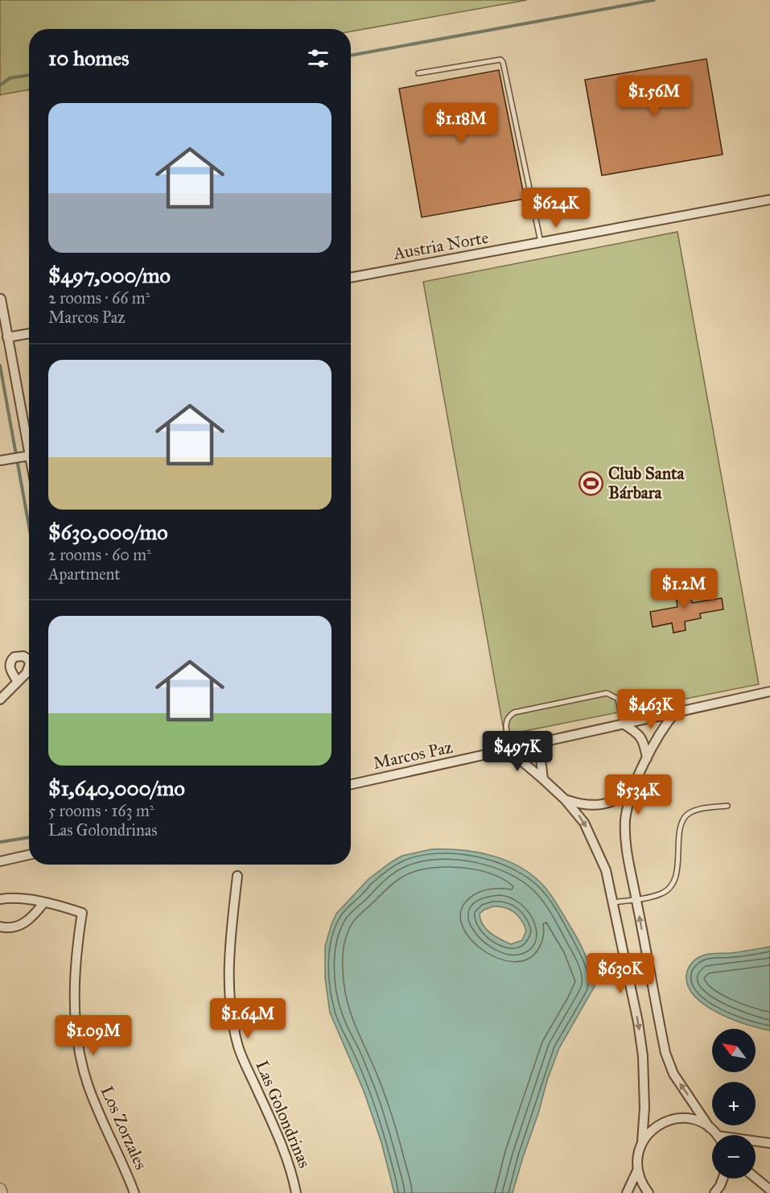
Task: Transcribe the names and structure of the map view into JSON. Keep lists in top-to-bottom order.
{
  "streets": {
    "street": [
      "Austria Norte",
      "Marcos Paz",
      "Las Golondrinas",
      "Los Zorzales"
    ]
  },
  "places": {
    "sports": ["Club Santa Bárbara"]
  },
  "north": "top left",
  "page": {
    "heading": "10 homes",
    "price": [
      "$1.56M",
      "$1.18M",
      "$624K",
      "$1.2M",
      "$463K",
      "$497K",
      "$534K",
      "$630K",
      "$1.64M",
      "$1.09M"
    ],
    "list": [
      {
        "name": "$497,000/mo",
        "note": "2 rooms · 66 m² · Marcos Paz"
      },
      {
        "name": "$630,000/mo",
        "note": "2 rooms · 60 m² · Apartment"
      },
      {
        "name": "$1,640,000/mo",
        "note": "5 rooms · 163 m² · Las Golondrinas"
      }
    ],
    "map_buttons": ["+", "−"]
  }
}
